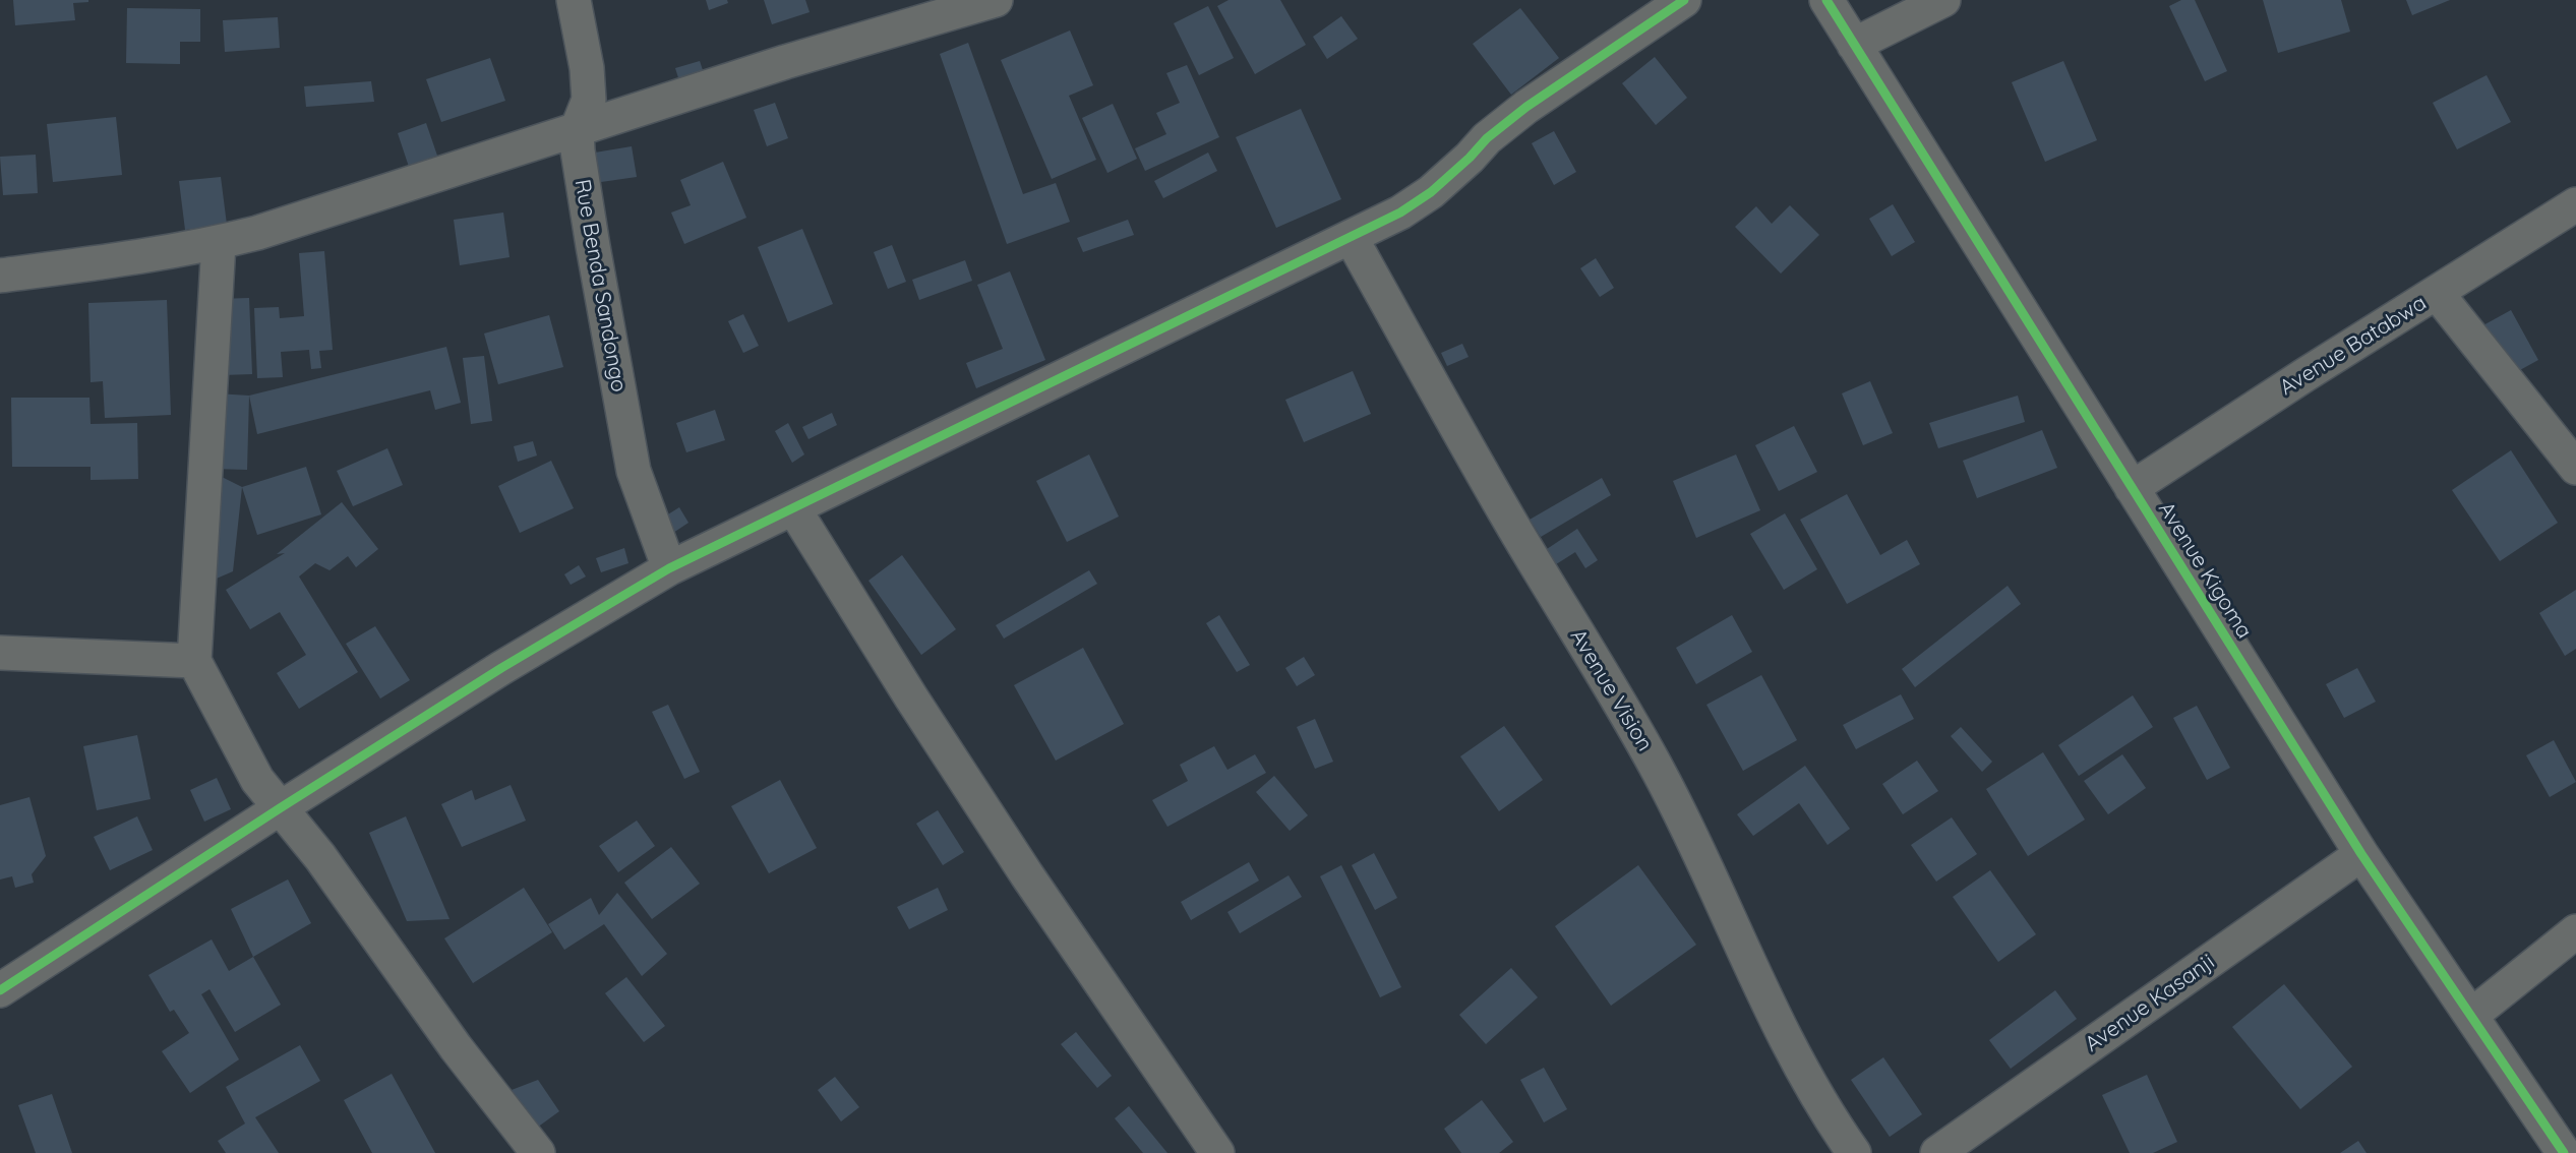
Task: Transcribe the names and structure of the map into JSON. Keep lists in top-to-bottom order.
{
  "streets": {
    "street": [
      "Rue Benda Sandongo",
      "Avenue Batabwa",
      "Avenue Kigoma",
      "Avenue Vision",
      "Avenue Kasanji"
    ]
  },
  "crossings": [
    ["Avenue Batabwa", "Avenue Kigoma"],
    ["Avenue Kigoma", "Avenue Kasanji"]
  ]
}
